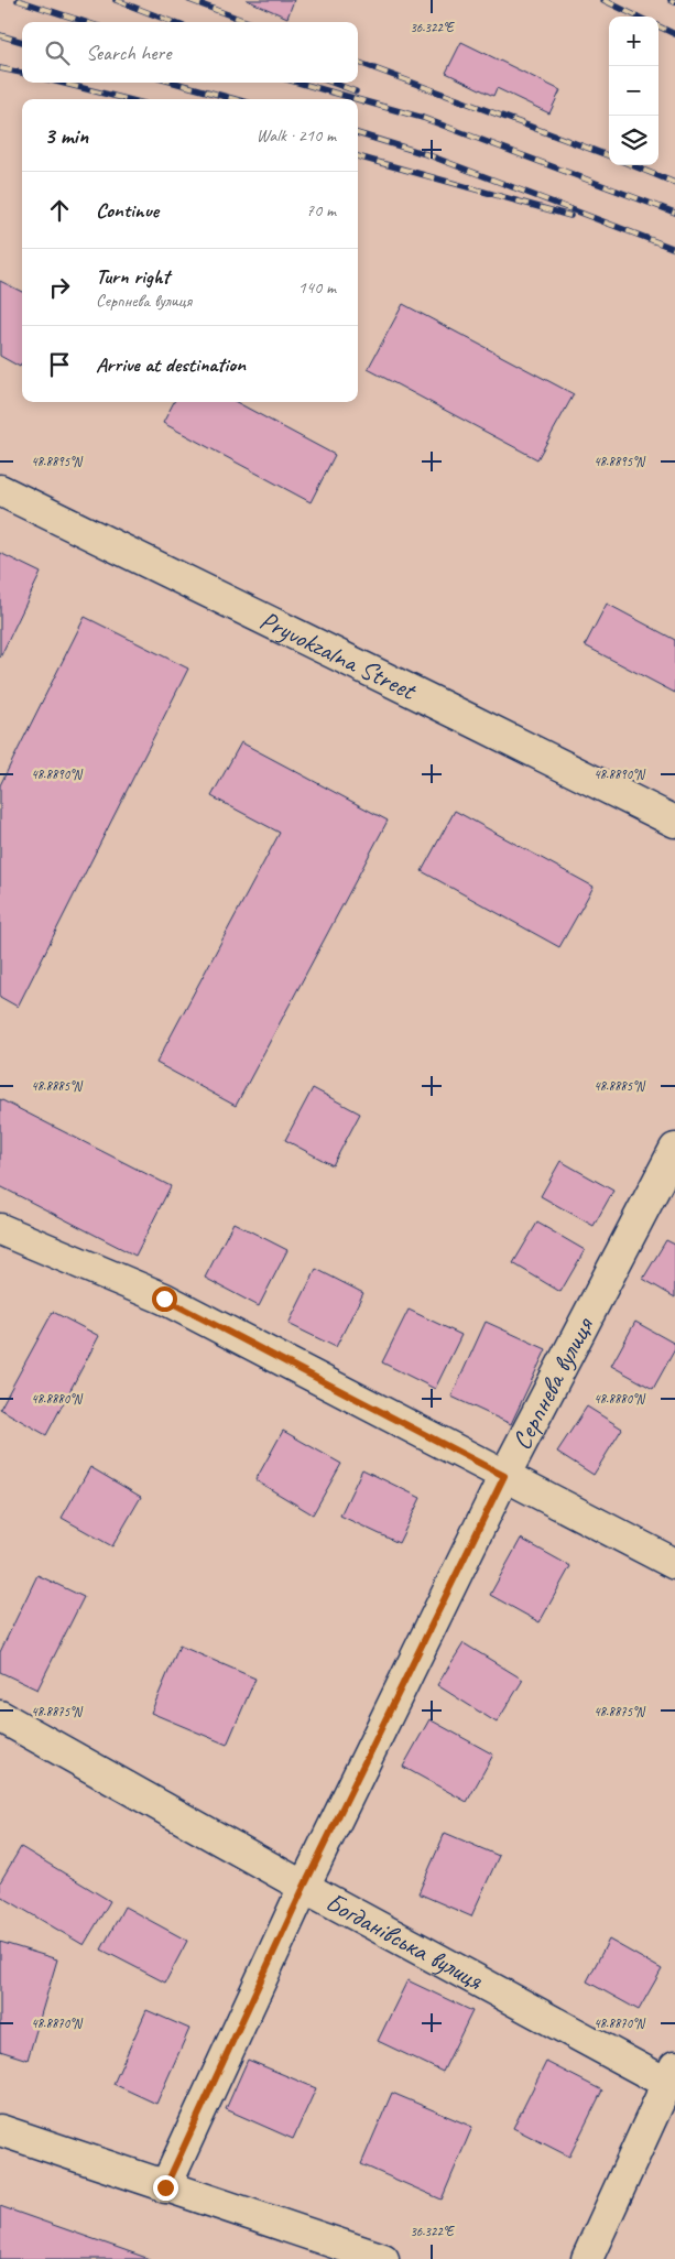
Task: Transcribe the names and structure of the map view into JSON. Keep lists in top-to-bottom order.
{
  "streets": {
    "street": ["Pryvokzalna Street", "Серпнева вулиця", "Богданівська вулиця"]
  },
  "crossings": [
    ["Серпнева вулиця", "Богданівська вулиця"]
  ],
  "page": {
    "map_buttons": ["+", "−"],
    "search": "Search here",
    "heading": ["3 min", "Walk · 210 m"],
    "list": [
      ["Continue", "70 m"],
      ["Turn right", "Серпнева вулиця", "140 m"],
      "Arrive at destination"
    ]
  },
  "coordinates": [
    "36.322°E",
    "48.8895°N",
    "48.8890°N",
    "48.8885°N",
    "48.8880°N",
    "48.8875°N",
    "48.8870°N"
  ]
}
